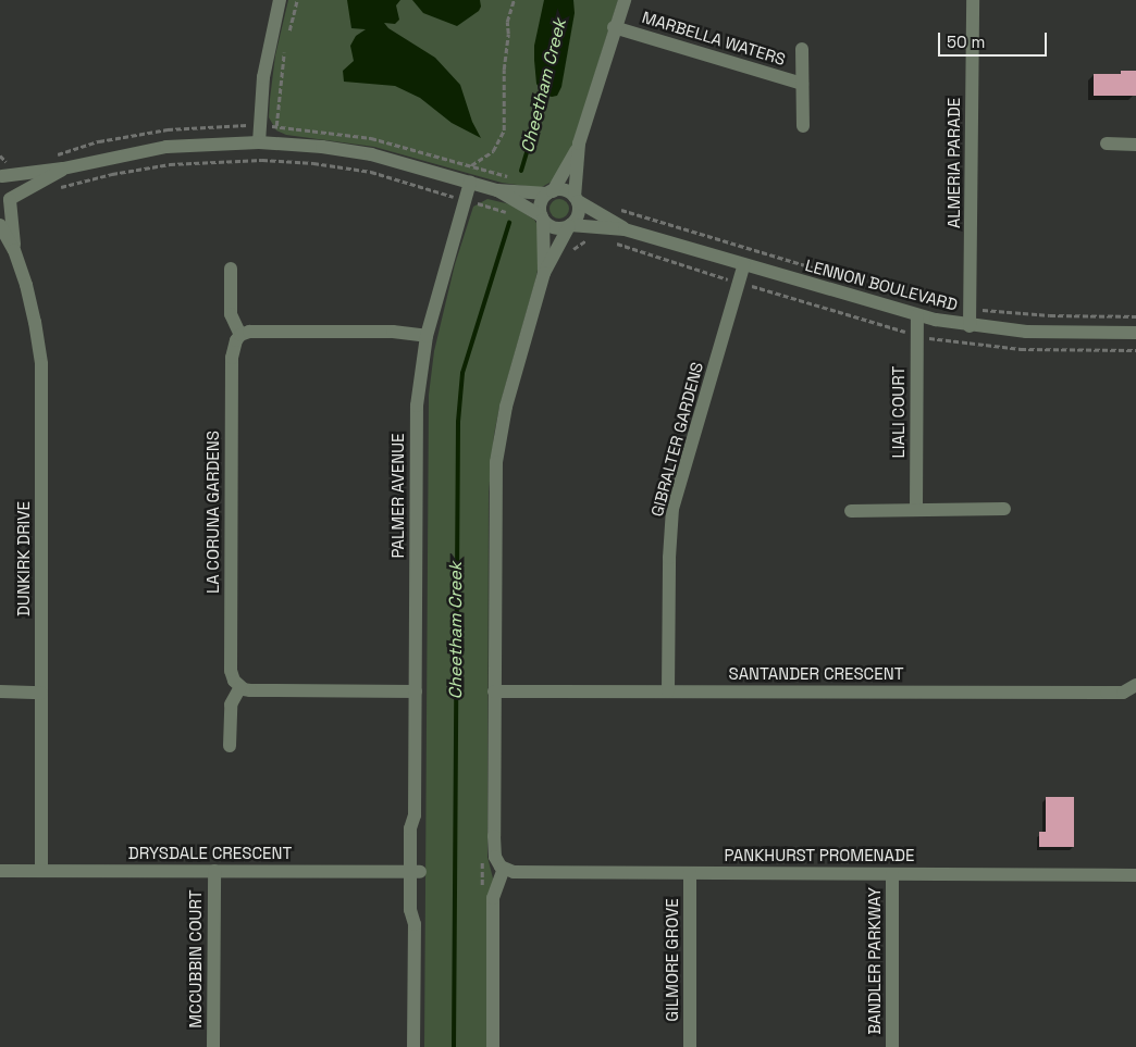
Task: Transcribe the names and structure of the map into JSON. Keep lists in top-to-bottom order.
{
  "streets": {
    "street": [
      "MARBELLA WATERS",
      "ALMERIA PARADE",
      "LENNON BOULEVARD",
      "LIALI COURT",
      "GIBRALTER GARDENS",
      "PALMER AVENUE",
      "LA CORUNA GARDENS",
      "DUNKIRK DRIVE",
      "SANTANDER CRESCENT",
      "DRYSDALE CRESCENT",
      "PANKHURST PROMENADE",
      "MCCUBBIN COURT",
      "GILMORE GROVE",
      "BANDLER PARKWAY"
    ]
  },
  "crossings": [
    ["ALMERIA PARADE", "LENNON BOULEVARD"],
    ["LENNON BOULEVARD", "LIALI COURT"],
    ["LENNON BOULEVARD", "GIBRALTER GARDENS"],
    ["GIBRALTER GARDENS", "SANTANDER CRESCENT"],
    ["PALMER AVENUE", "DRYSDALE CRESCENT"],
    ["DUNKIRK DRIVE", "DRYSDALE CRESCENT"],
    ["DRYSDALE CRESCENT", "MCCUBBIN COURT"],
    ["PANKHURST PROMENADE", "GILMORE GROVE"],
    ["PANKHURST PROMENADE", "BANDLER PARKWAY"]
  ],
  "water": ["Cheetham Creek"],
  "scale_bar": "50 m"
}
